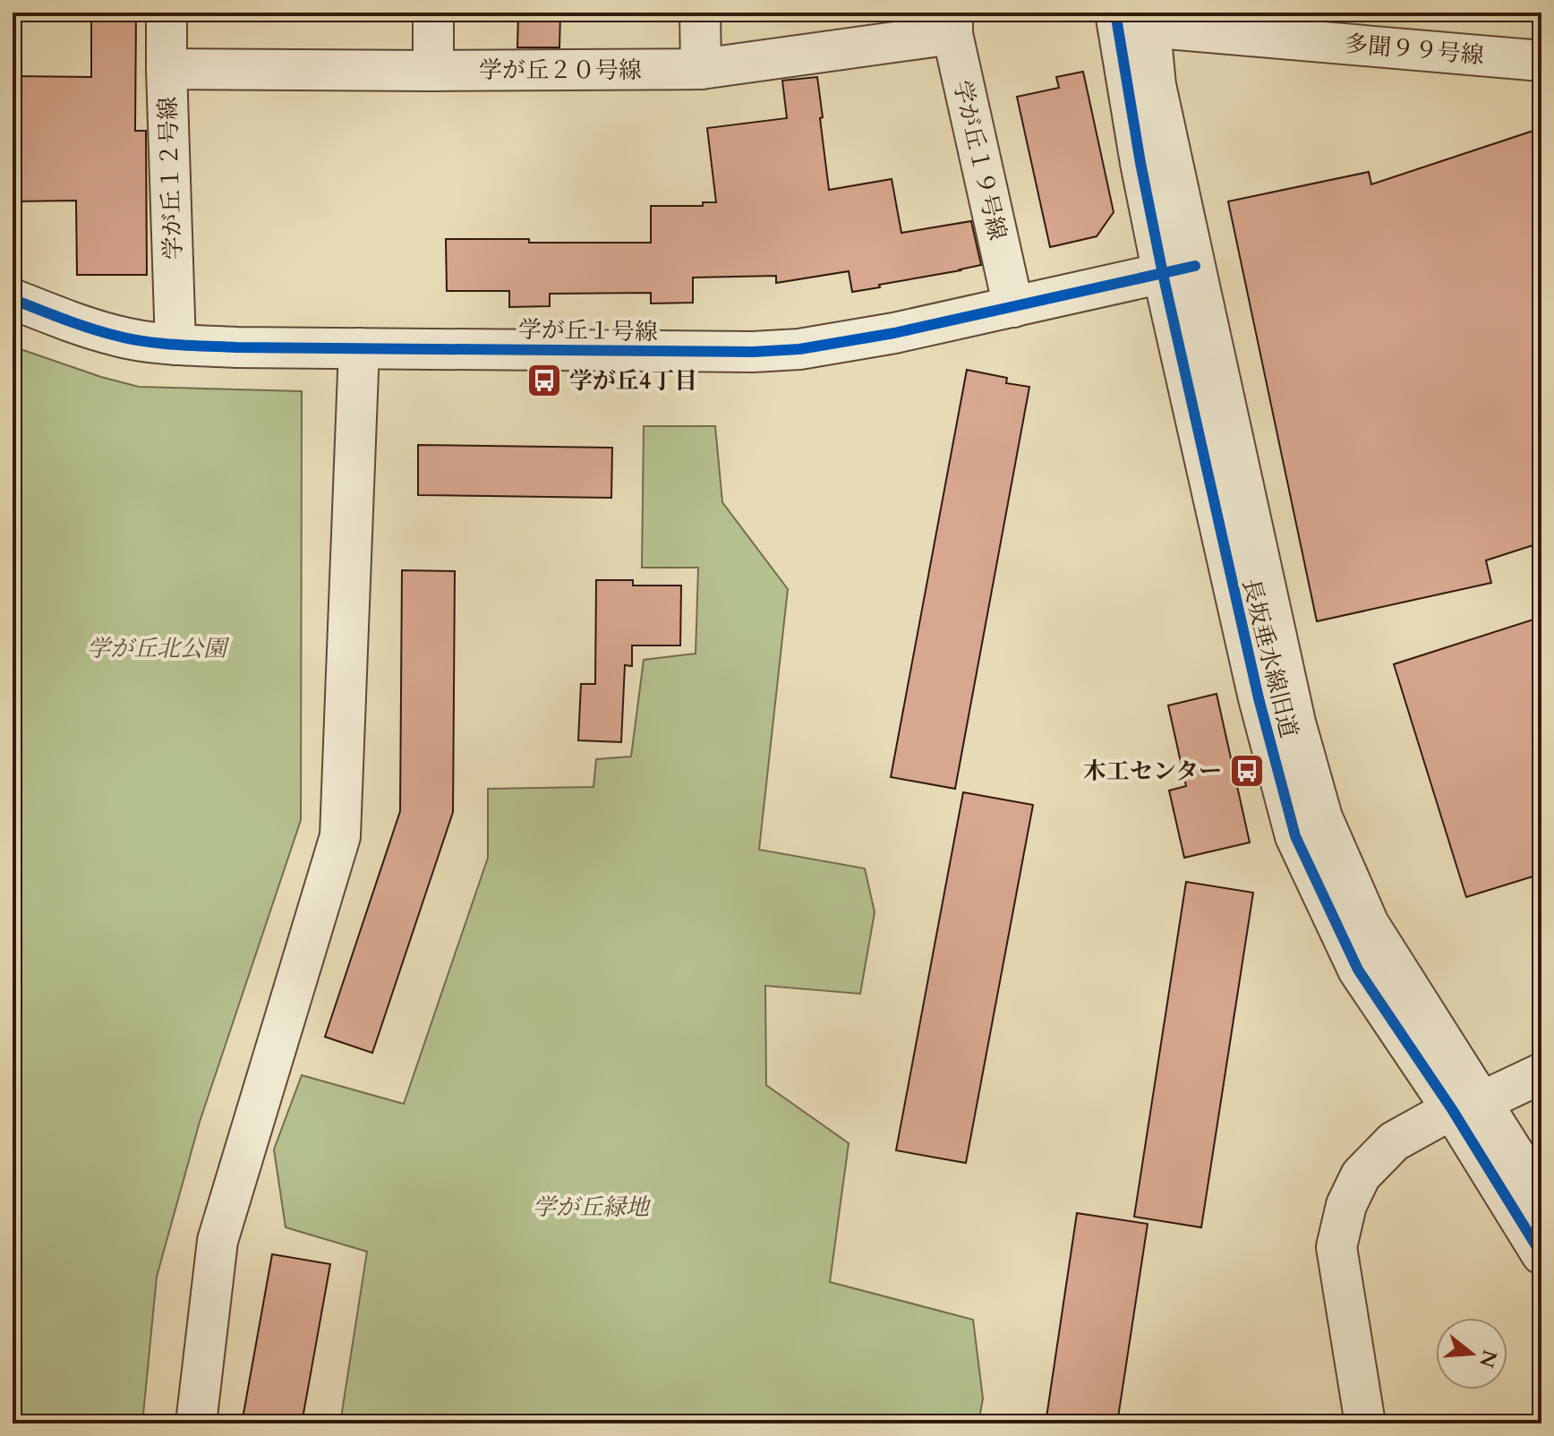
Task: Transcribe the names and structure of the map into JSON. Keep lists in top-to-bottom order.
{
  "streets": {
    "street": [
      "多聞９９号線",
      "学が丘２０号線",
      "学が丘１９号線",
      "学が丘１２号線",
      "学が丘１号線",
      "長坂垂水線旧道"
    ]
  },
  "crossings": [
    ["多聞９９号線", "長坂垂水線旧道"],
    ["学が丘２０号線", "学が丘１９号線"],
    ["学が丘２０号線", "学が丘１２号線"],
    ["学が丘１９号線", "学が丘１号線"],
    ["学が丘１２号線", "学が丘１号線"],
    ["学が丘１号線", "長坂垂水線旧道"]
  ],
  "parks": ["学が丘北公園", "学が丘緑地"],
  "places": {
    "bus stop": ["学が丘4丁目", "木工センター"]
  },
  "north": "right"
}
